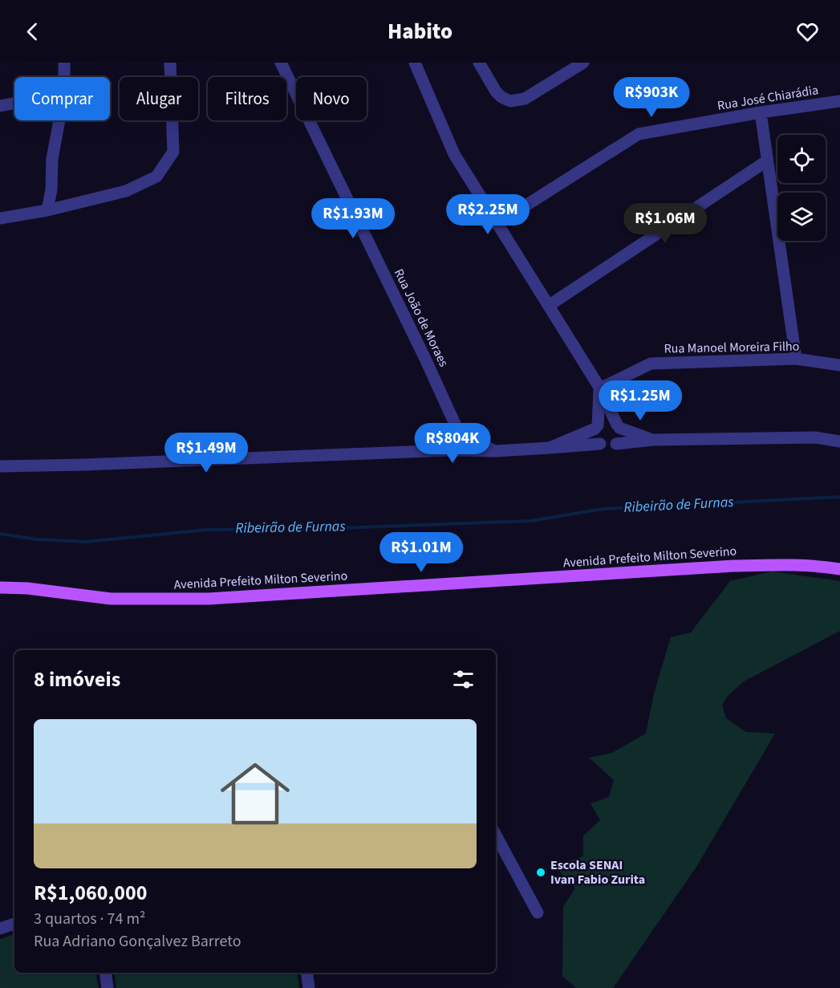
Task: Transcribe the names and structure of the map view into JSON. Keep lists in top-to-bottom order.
{
  "streets": {
    "main road": ["Avenida Prefeito Milton Severino"],
    "street": ["Rua José Chiarádia", "Rua João de Moraes", "Rua Manoel Moreira Filho"]
  },
  "water": ["Ribeirão de Furnas"],
  "places": ["Escola SENAI Ivan Fabio Zurita"],
  "page": {
    "header": "Habito",
    "price": [
      "R$903K",
      "R$2.25M",
      "R$1.93M",
      "R$1.06M",
      "R$1.25M",
      "R$804K",
      "R$1.49M",
      "R$1.01M"
    ],
    "chip": [
      "Comprar",
      "Alugar",
      "Filtros",
      "Novo"
    ],
    "heading": "8 imóveis",
    "list": [
      {
        "name": "R$1,060,000",
        "note": "3 quartos · 74 m² · Rua Adriano Gonçalvez Barreto"
      }
    ]
  }
}
